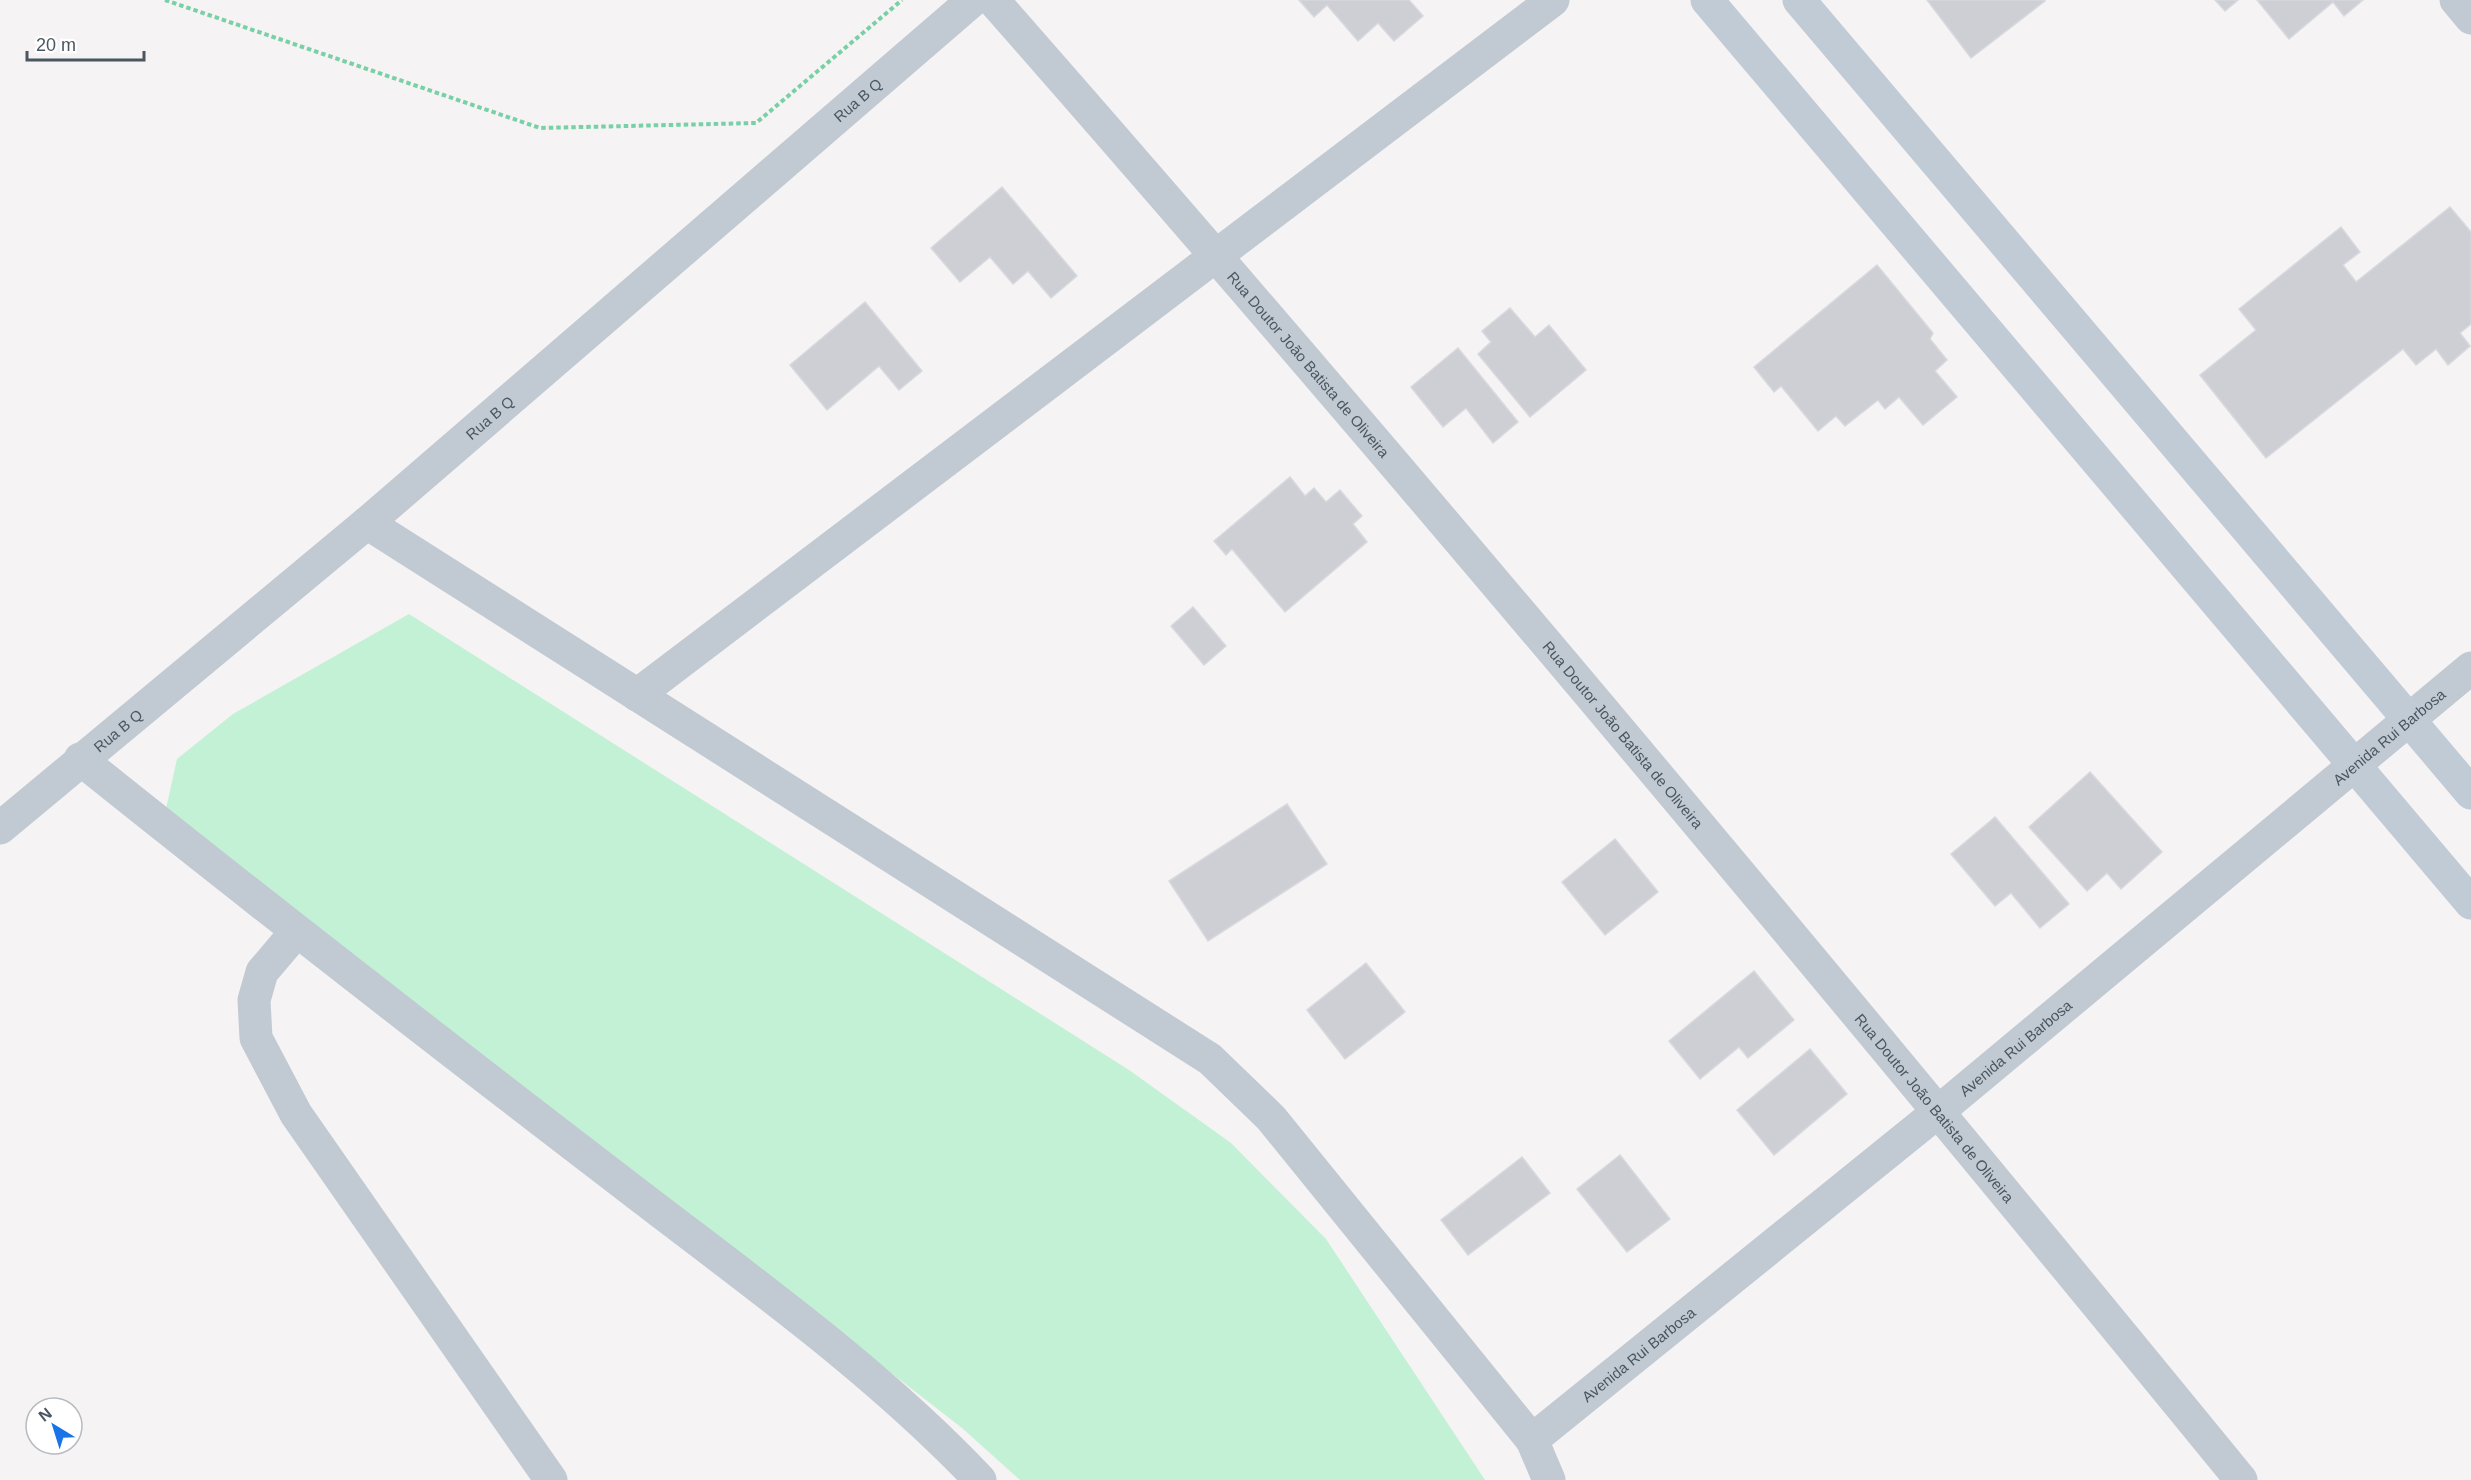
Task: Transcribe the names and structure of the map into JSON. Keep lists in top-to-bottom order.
{
  "streets": {
    "street": ["Rua B Q", "Rua Doutor João Batista de Oliveira", "Avenida Rui Barbosa"]
  },
  "crossings": [
    ["Rua Doutor João Batista de Oliveira", "Avenida Rui Barbosa"]
  ],
  "scale_bar": "20 m",
  "north": "top left"
}
